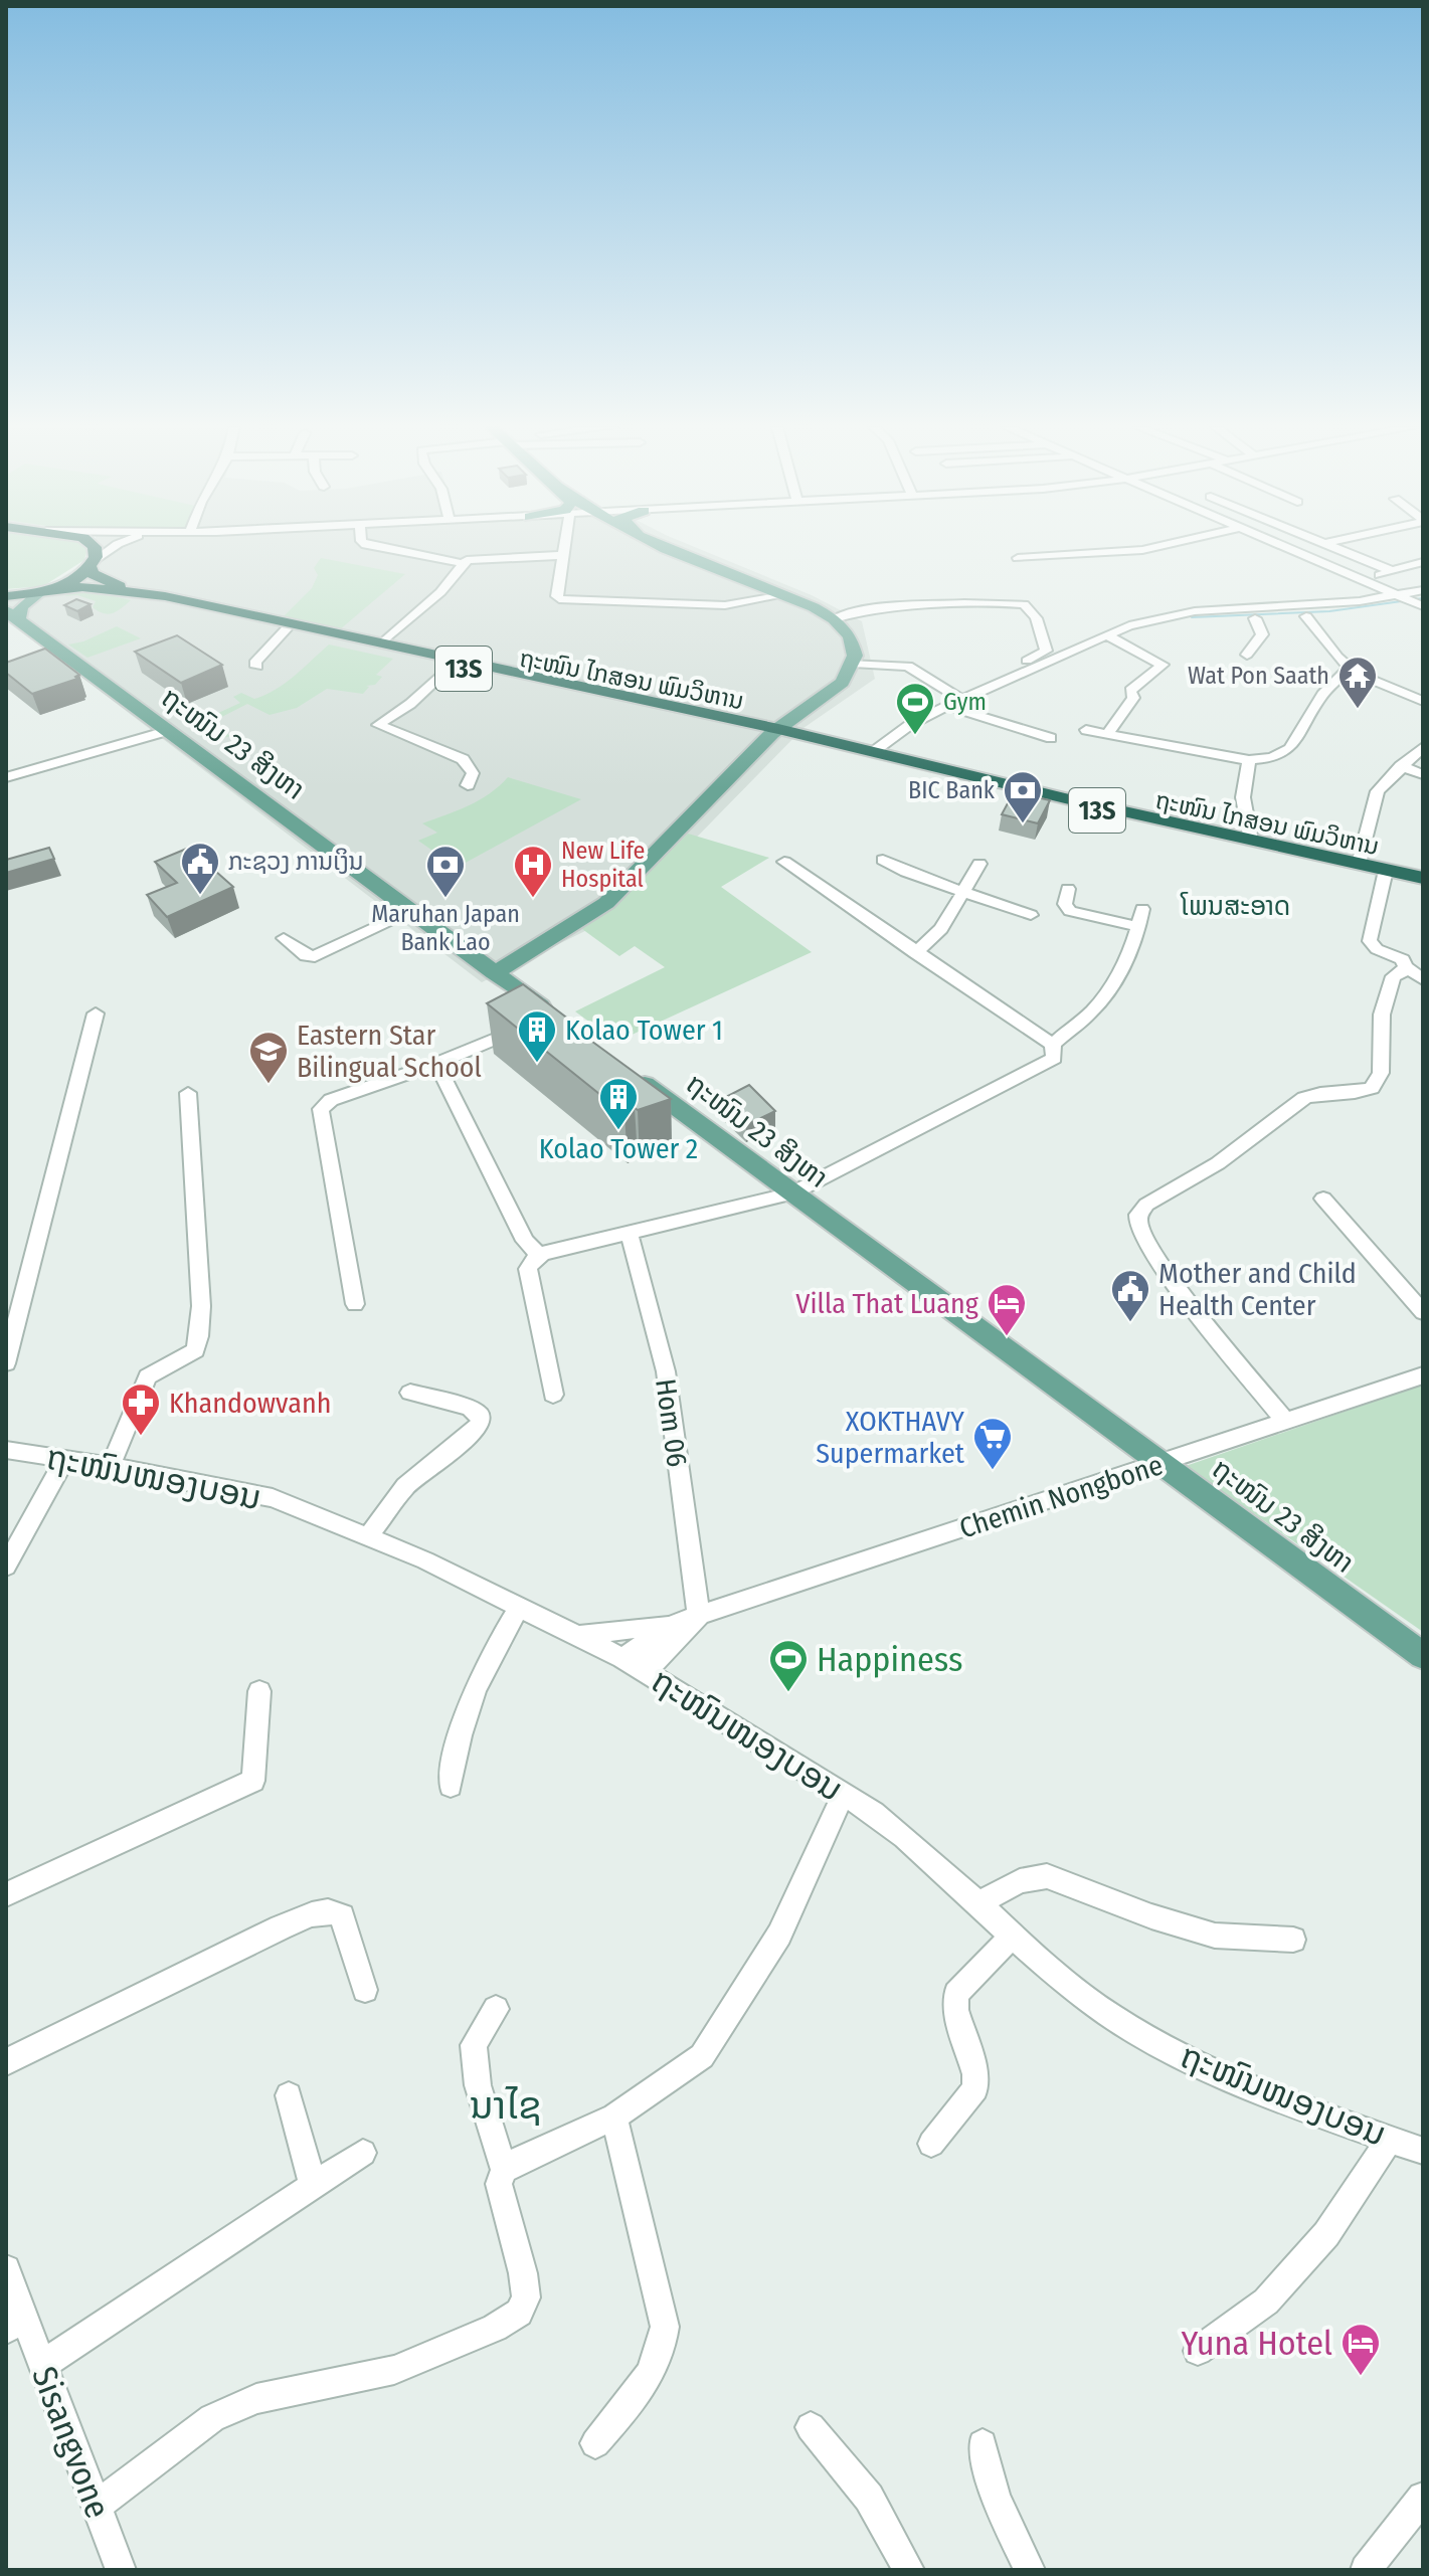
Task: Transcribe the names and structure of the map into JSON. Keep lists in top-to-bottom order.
{
  "streets": {
    "highway": ["13S", "ຖະໜົນ ໄກສອນ ພົມວິຫານ"],
    "main road": ["ຖະໜົນ 23 ສິງຫາ"],
    "street": [
      "Hom 06",
      "ຖະໜົນໜອງບອນ",
      "Chemin Nongbone",
      "Sisangvone"
    ]
  },
  "crossings": [
    ["13S", "ຖະໜົນ ໄກສອນ ພົມວິຫານ"],
    ["13S", "ຖະໜົນ 23 ສິງຫາ"],
    ["ຖະໜົນ 23 ສິງຫາ", "Chemin Nongbone"],
    ["Hom 06", "Chemin Nongbone"],
    ["ຖະໜົນໜອງບອນ", "Chemin Nongbone"]
  ],
  "districts": ["ໂພນສະອາດ", "ນາໄຊ"],
  "places": {
    "temple": ["Wat Pon Saath"],
    "sports": ["Gym", "Happiness"],
    "bank": ["BIC Bank", "Maruhan Japan Bank Lao"],
    "public building": ["ກະຊວງ ການເງິນ", "Mother and Child Health Center"],
    "hospital": ["New Life Hospital"],
    "building": ["Kolao Tower 1", "Kolao Tower 2"],
    "school or university": ["Eastern Star Bilingual School"],
    "hotel": ["Villa That Luang", "Yuna Hotel"],
    "pharmacy": ["Khandowvanh"],
    "supermarket": ["XOKTHAVY Supermarket"]
  }
}
